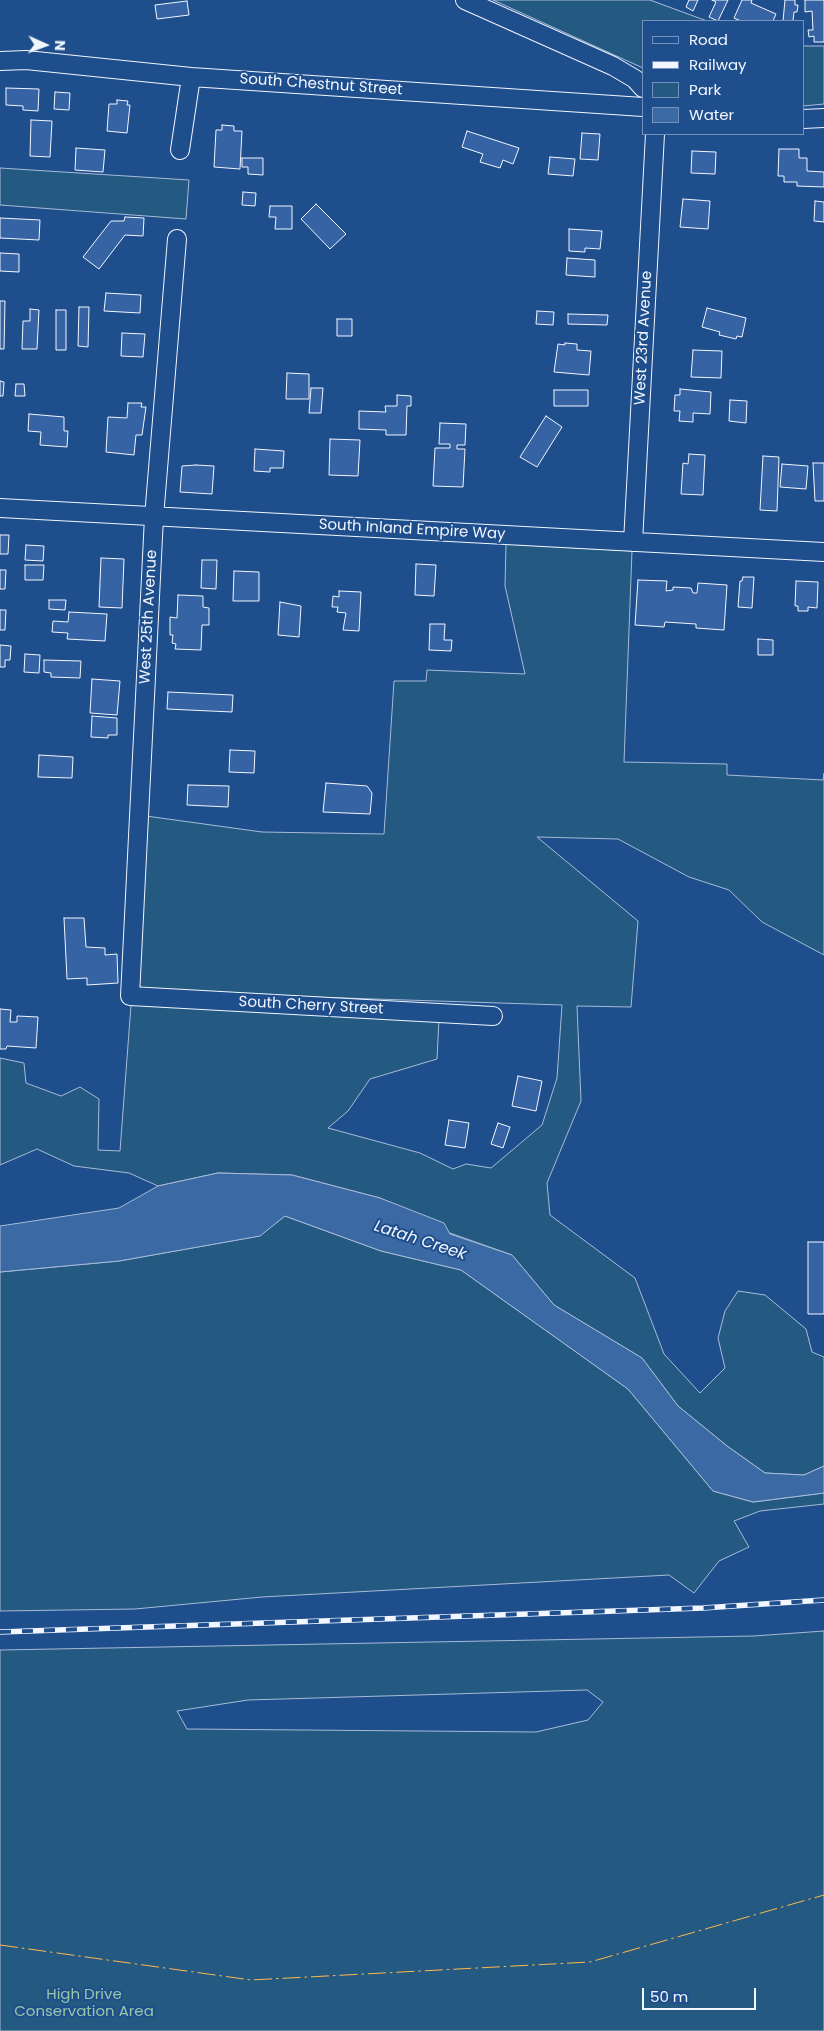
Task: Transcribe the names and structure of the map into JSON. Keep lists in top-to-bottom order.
{
  "streets": {
    "street": [
      "South Chestnut Street",
      "West 23rd Avenue",
      "South Inland Empire Way",
      "West 25th Avenue",
      "South Cherry Street"
    ]
  },
  "crossings": [
    ["West 23rd Avenue", "South Inland Empire Way"],
    ["South Inland Empire Way", "West 25th Avenue"],
    ["West 25th Avenue", "South Cherry Street"]
  ],
  "water": ["Latah Creek"],
  "parks": ["High Drive Conservation Area"],
  "legend": [
    "Road",
    "Railway",
    "Park",
    "Water"
  ],
  "scale_bar": "50 m",
  "north": "right"
}
